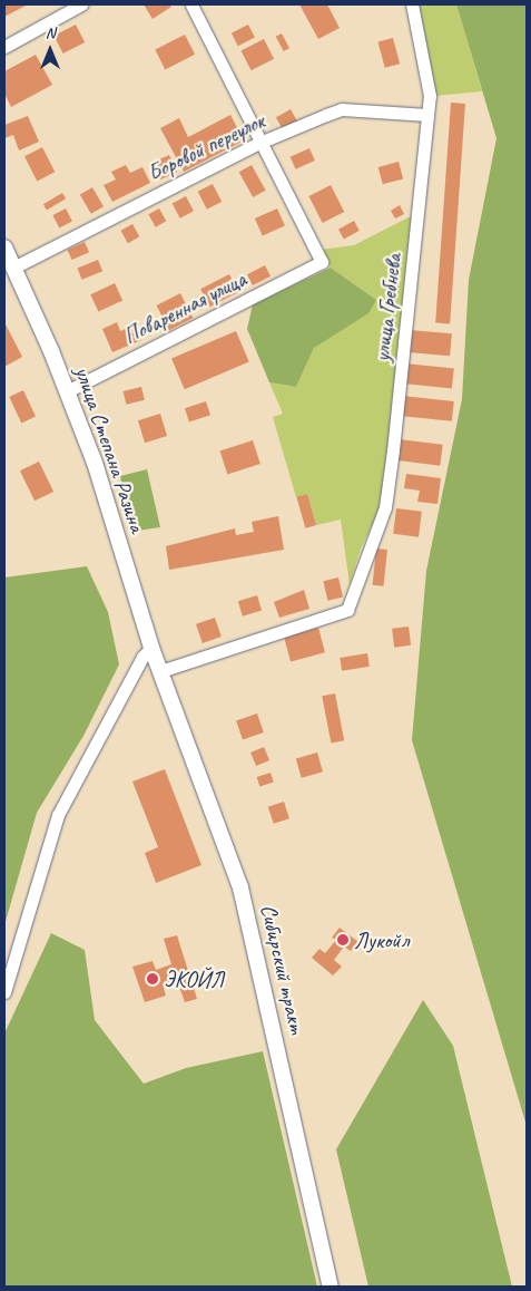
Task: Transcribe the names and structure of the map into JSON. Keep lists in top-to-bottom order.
{
  "streets": {
    "main road": ["улица Степана Разина", "Сибирский тракт"],
    "street": ["Боровой переулок", "Поваренная улица", "улица Гребнева"]
  },
  "crossings": [
    ["Боровой переулок", "Поваренная улица"],
    ["Боровой переулок", "улица Гребнева"],
    ["Боровой переулок", "улица Степана Разина"],
    ["Поваренная улица", "улица Степана Разина"],
    ["улица Гребнева", "улица Степана Разина"],
    ["улица Гребнева", "Сибирский тракт"],
    ["улица Степана Разина", "Сибирский тракт"]
  ],
  "places": ["Лукойл", "ЭКОЙЛ"],
  "north": "top"
}
